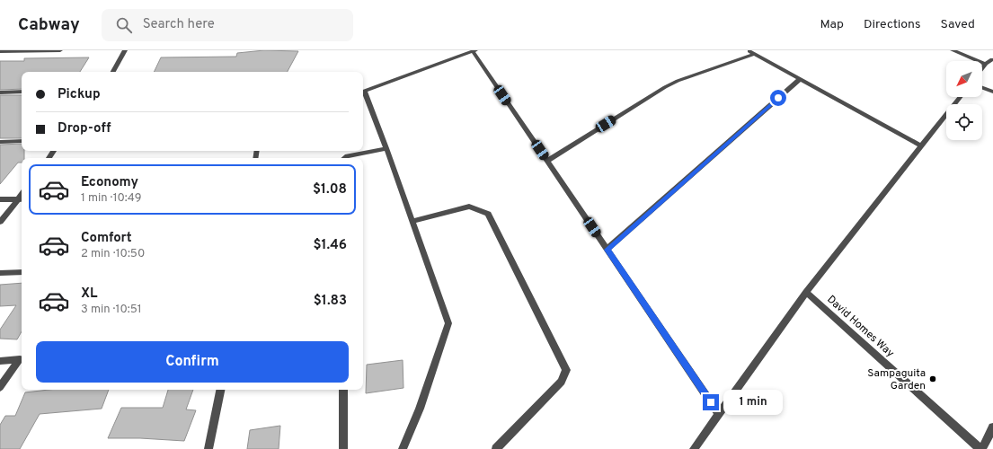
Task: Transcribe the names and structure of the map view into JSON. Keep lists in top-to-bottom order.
{
  "streets": {
    "street": ["David Homes Way"]
  },
  "places": ["Sampaguita Garden"],
  "north": "bottom left",
  "page": {
    "header": "Cabway",
    "search": "Search here",
    "nav": ["Map", "Directions", "Saved"],
    "banner": ["Pickup", "Drop-off"],
    "list": [
      {
        "name": "Economy",
        "note": "1 min · 10:49",
        "value": "$1.08"
      },
      {
        "name": "Comfort",
        "note": "2 min · 10:50",
        "value": "$1.46"
      },
      {
        "name": "XL",
        "note": "3 min · 10:51",
        "value": "$1.83"
      }
    ],
    "buttons": "Confirm",
    "bubble": "1 min"
  }
}
